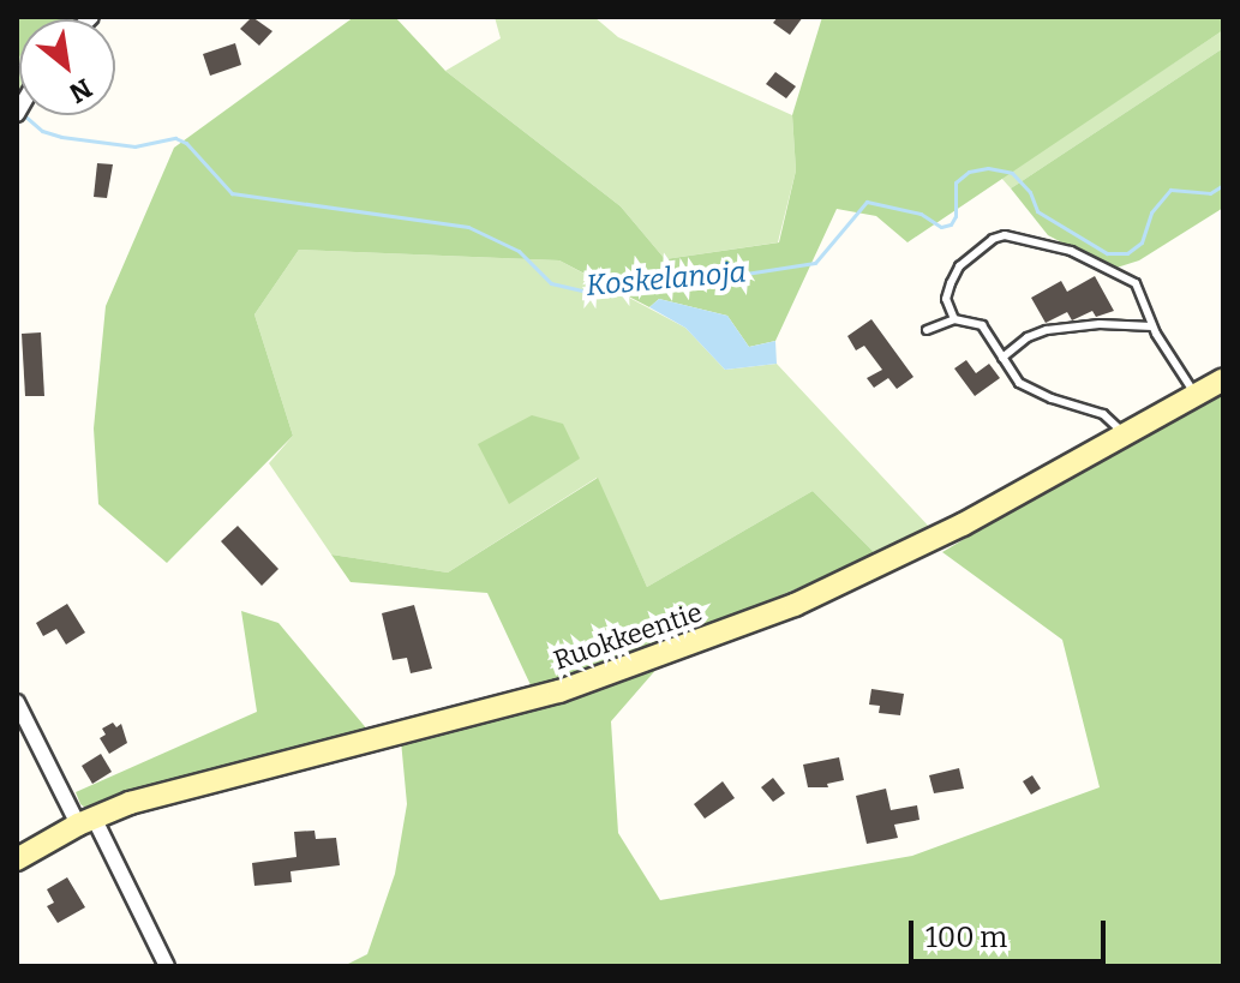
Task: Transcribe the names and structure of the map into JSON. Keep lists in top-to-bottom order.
{
  "streets": {
    "street": ["Ruokkeentie"]
  },
  "water": ["Koskelanoja"],
  "scale_bar": "100 m",
  "north": "bottom right"
}
